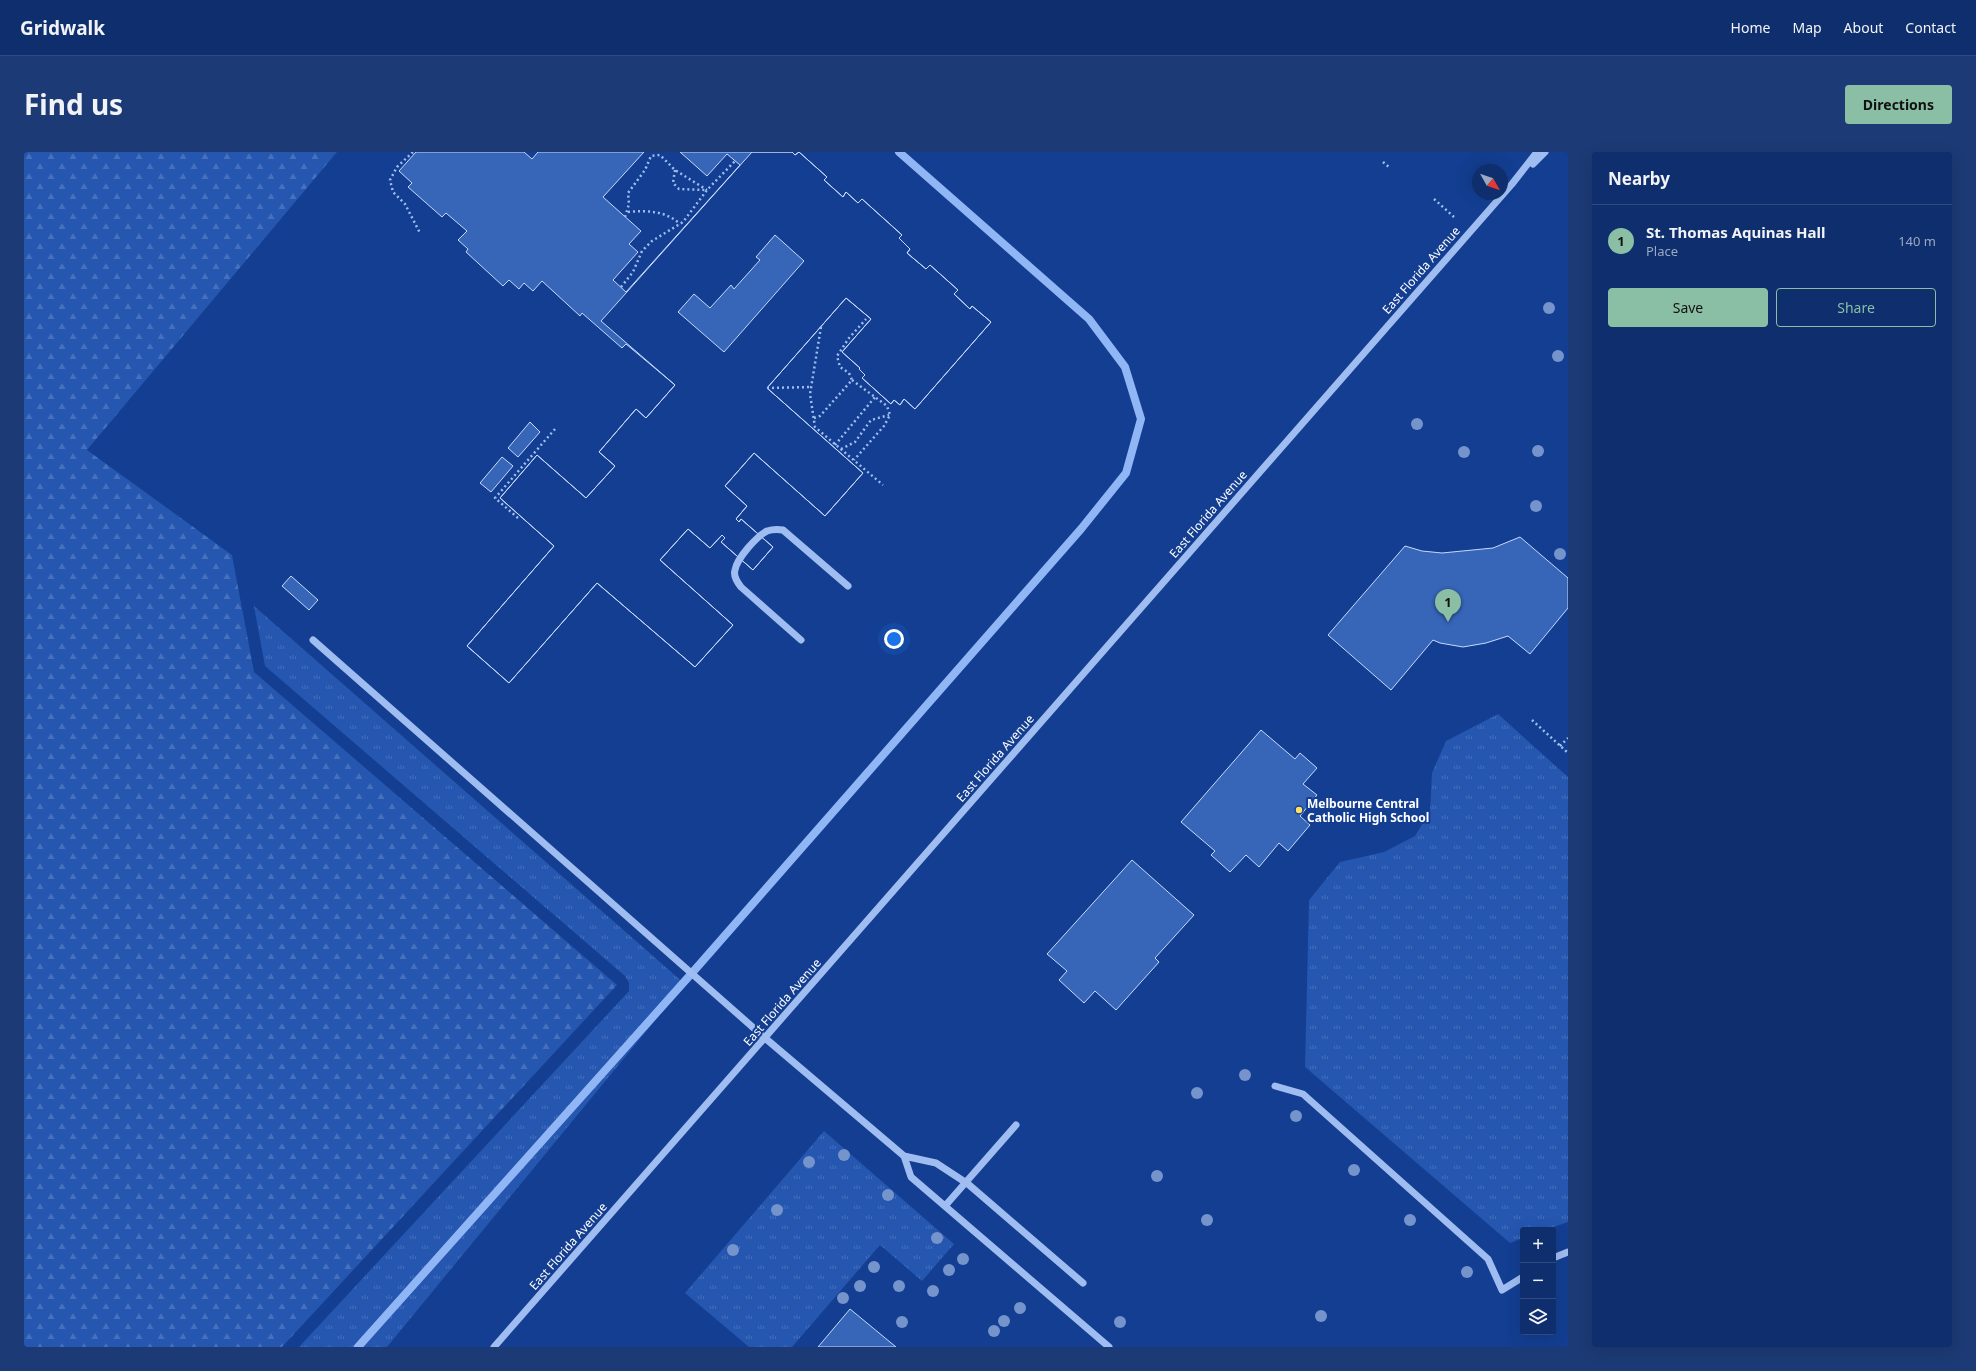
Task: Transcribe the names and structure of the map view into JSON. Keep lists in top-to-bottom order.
{
  "streets": {
    "street": ["East Florida Avenue"]
  },
  "places": ["Melbourne Central Catholic High School"],
  "north": "bottom right",
  "page": {
    "header": "Gridwalk",
    "nav": [
      "Home",
      "Map",
      "About",
      "Contact"
    ],
    "title": "Find us",
    "buttons": [
      "Directions",
      ["Save", "Share"]
    ],
    "heading": "Nearby",
    "list": [
      {
        "mark": "1",
        "name": "St. Thomas Aquinas Hall",
        "note": "Place",
        "value": "140 m"
      }
    ],
    "pins": "1",
    "map_buttons": ["+", "−"]
  }
}
